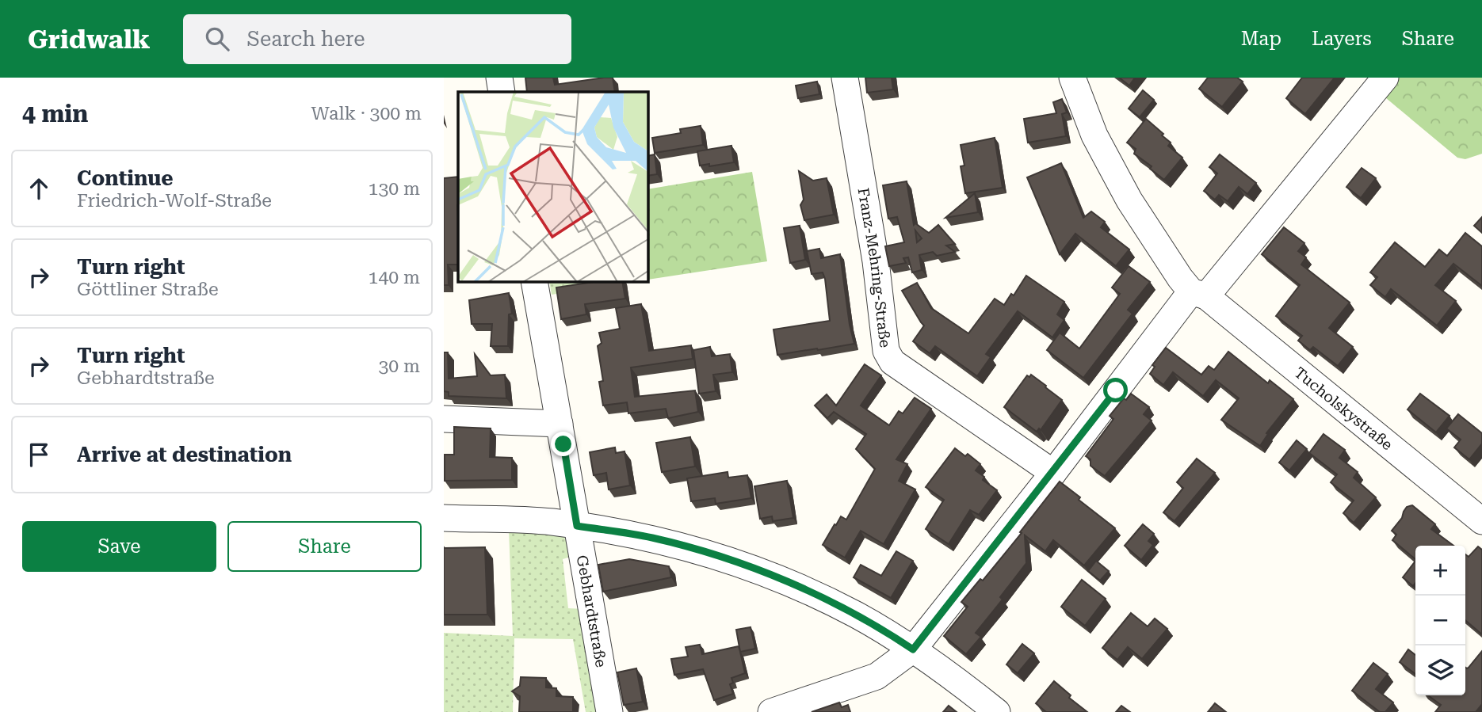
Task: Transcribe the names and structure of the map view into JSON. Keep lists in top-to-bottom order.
{
  "streets": {
    "street": ["Franz-Mehring-Straße", "Tucholskystraße", "Gebhardtstraße"]
  },
  "page": {
    "header": "Gridwalk",
    "search": "Search here",
    "nav": ["Map", "Layers", "Share"],
    "heading": ["4 min", "Walk · 300 m"],
    "list": [
      ["Continue", "Friedrich-Wolf-Straße", "130 m"],
      ["Turn right", "Göttliner Straße", "140 m"],
      ["Turn right", "Gebhardtstraße", "30 m"],
      "Arrive at destination"
    ],
    "buttons": ["Save", "Share"],
    "map_buttons": ["+", "−"]
  }
}
